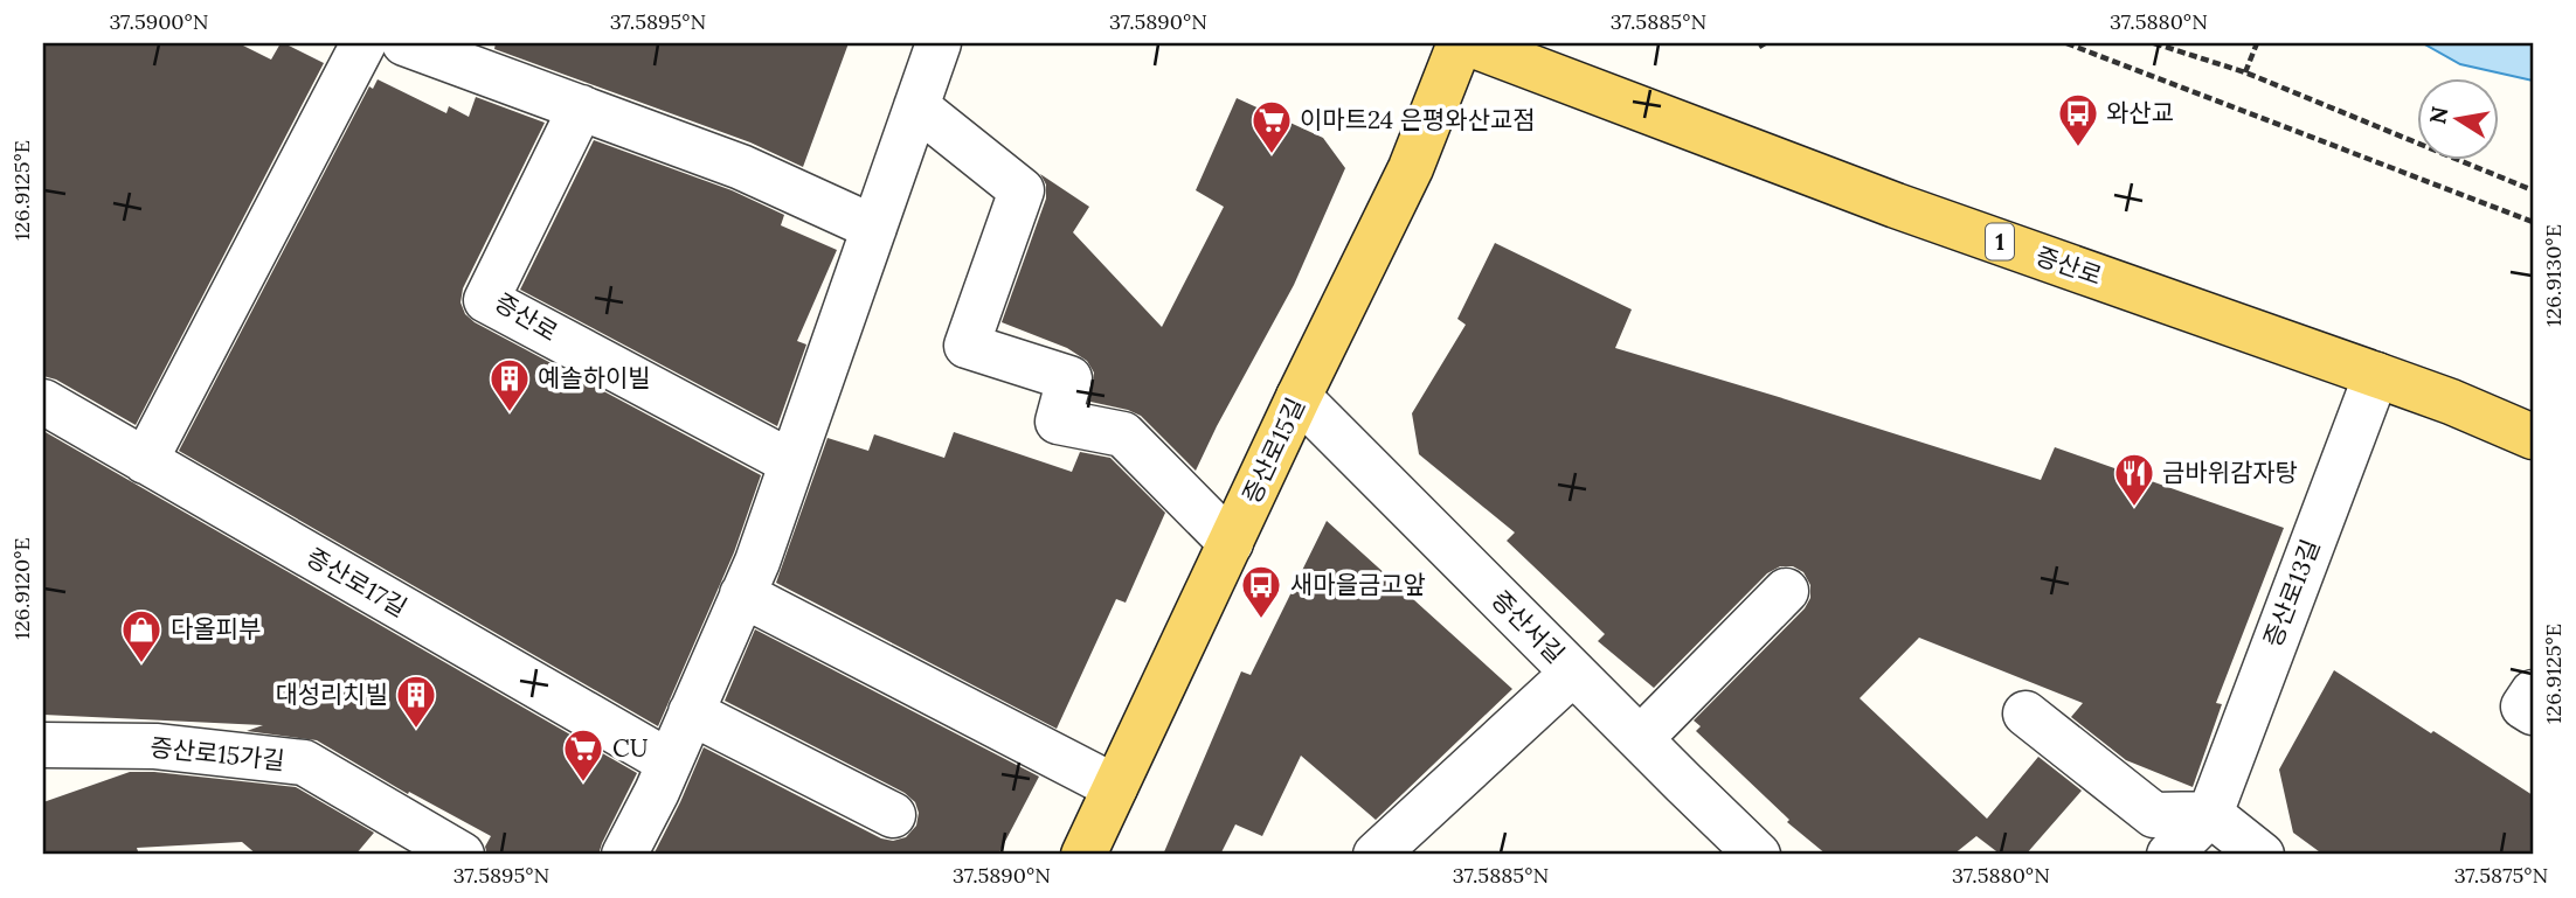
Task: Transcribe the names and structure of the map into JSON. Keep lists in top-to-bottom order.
{
  "streets": {
    "main road": ["1", "증산로", "증산로15길"],
    "street": [
      "증산로17길",
      "증산로13길",
      "증산서길",
      "증산로15가길"
    ]
  },
  "crossings": [
    ["증산로", "증산로13길"],
    ["증산로15길", "증산서길"]
  ],
  "places": {
    "bus stop": ["와산교", "새마을금고앞"],
    "supermarket": ["이마트24 은평와산교점", "CU"],
    "building": ["예솔하이빌", "대성리치빌"],
    "restaurant": ["금바위감자탕"],
    "shop": ["다올피부"]
  },
  "north": "left",
  "coordinates": [
    "37.5900°N",
    "37.5895°N",
    "37.5890°N",
    "37.5885°N",
    "37.5880°N",
    "126.9125°E",
    "126.9130°E",
    "126.9120°E",
    "37.5875°N"
  ]
}
